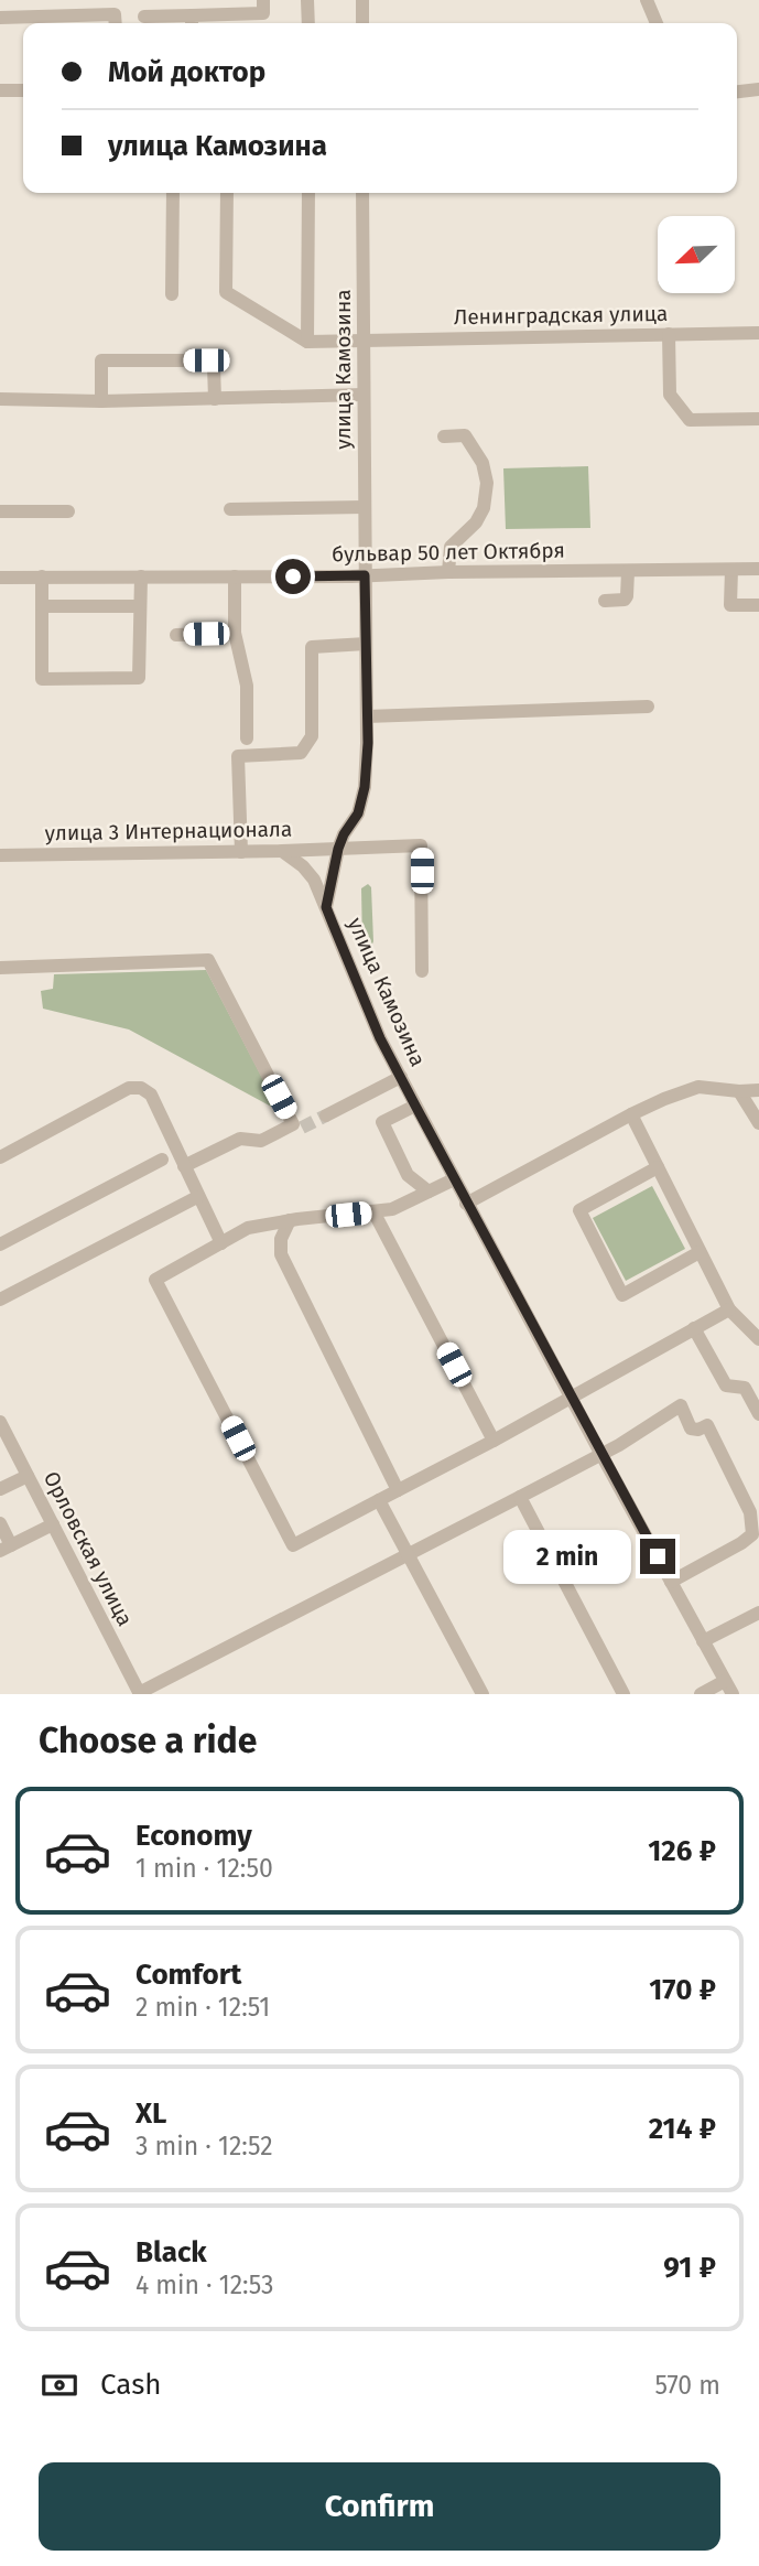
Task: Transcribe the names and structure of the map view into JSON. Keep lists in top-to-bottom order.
{
  "streets": {
    "street": [
      "Ленинградская улица",
      "улица Камозина",
      "бульвар 50 лет Октября",
      "улица 3 Интернационала",
      "Орловская улица"
    ]
  },
  "crossings": [
    ["Ленинградская улица", "улица Камозина"],
    ["улица Камозина", "бульвар 50 лет Октября"],
    ["улица Камозина", "улица 3 Интернационала"]
  ],
  "north": "bottom left",
  "page": {
    "banner": ["Мой доктор", "улица Камозина"],
    "bubble": "2 min",
    "heading": "Choose a ride",
    "list": [
      {
        "name": "Economy",
        "note": "1 min · 12:50",
        "value": "126 ₽"
      },
      {
        "name": "Comfort",
        "note": "2 min · 12:51",
        "value": "170 ₽"
      },
      {
        "name": "XL",
        "note": "3 min · 12:52",
        "value": "214 ₽"
      },
      {
        "name": "Black",
        "note": "4 min · 12:53",
        "value": "91 ₽"
      }
    ],
    "pay": ["Cash", "570 m"],
    "buttons": "Confirm"
  }
}
